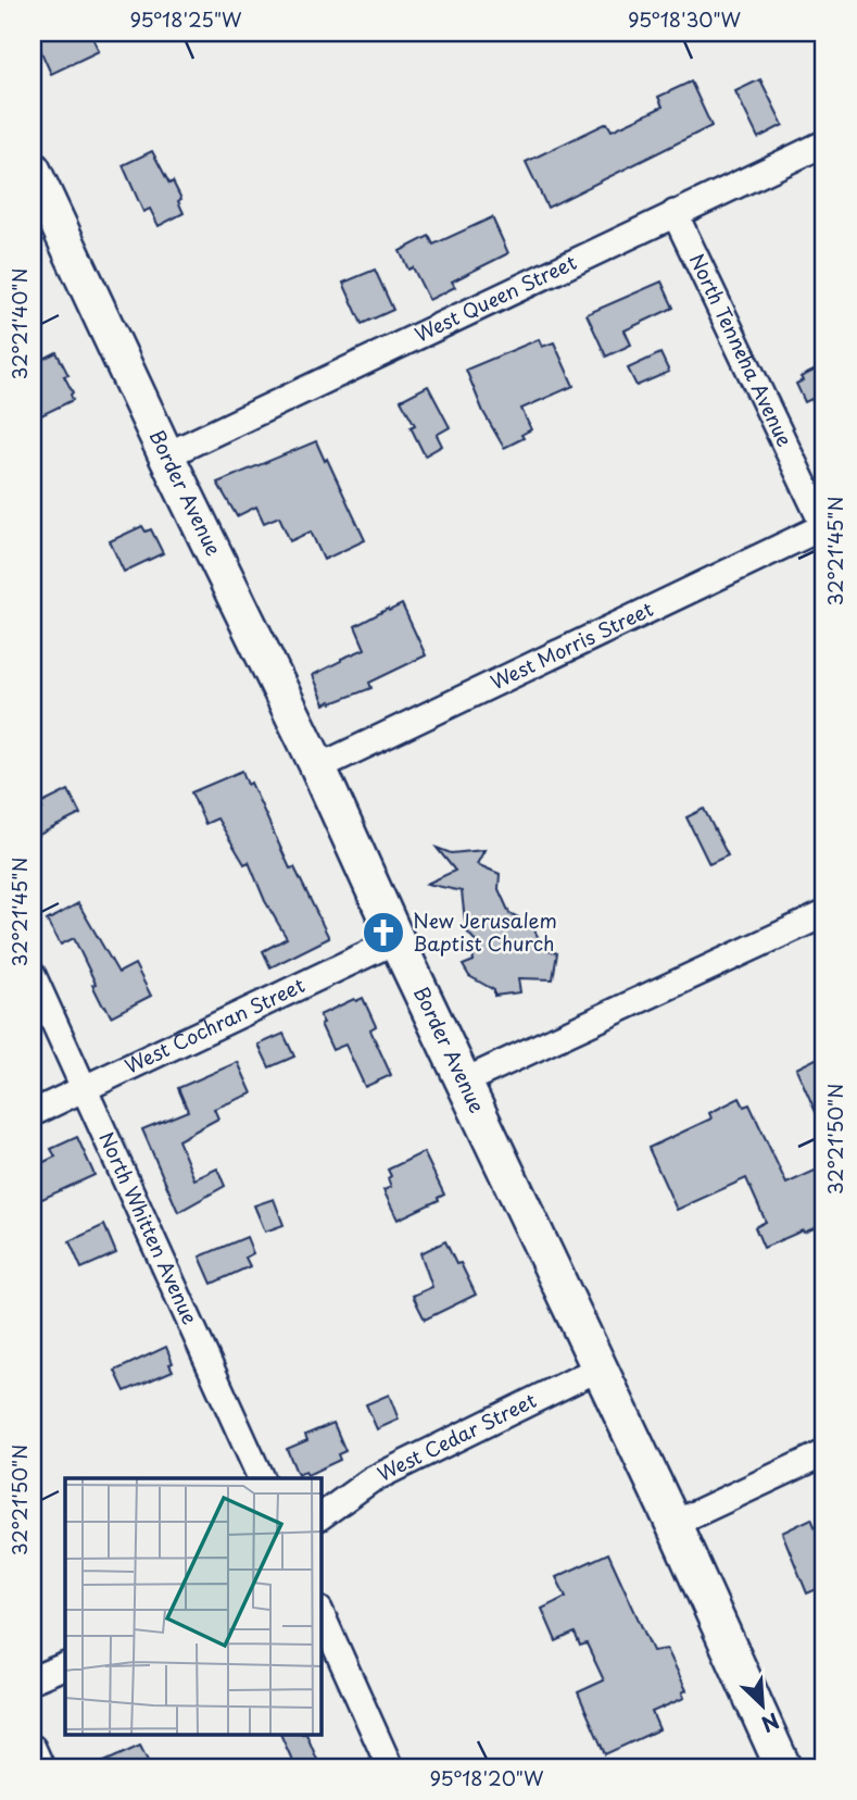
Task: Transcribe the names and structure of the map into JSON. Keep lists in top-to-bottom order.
{
  "streets": {
    "street": [
      "West Queen Street",
      "North Tenneha Avenue",
      "Border Avenue",
      "West Morris Street",
      "West Cochran Street",
      "North Whitten Avenue",
      "West Cedar Street"
    ]
  },
  "crossings": [
    ["West Queen Street", "North Tenneha Avenue"],
    ["West Queen Street", "Border Avenue"],
    ["North Tenneha Avenue", "West Morris Street"],
    ["Border Avenue", "West Morris Street"],
    ["Border Avenue", "West Cochran Street"],
    ["Border Avenue", "West Cedar Street"],
    ["West Cochran Street", "North Whitten Avenue"]
  ],
  "places": {
    "church": ["New Jerusalem Baptist Church"]
  },
  "north": "bottom right",
  "coordinates": [
    "95°18'25\"W",
    "95°18'30\"W",
    "32°21'40\"N",
    "32°21'45\"N",
    "32°21'50\"N",
    "95°18'20\"W"
  ]
}
